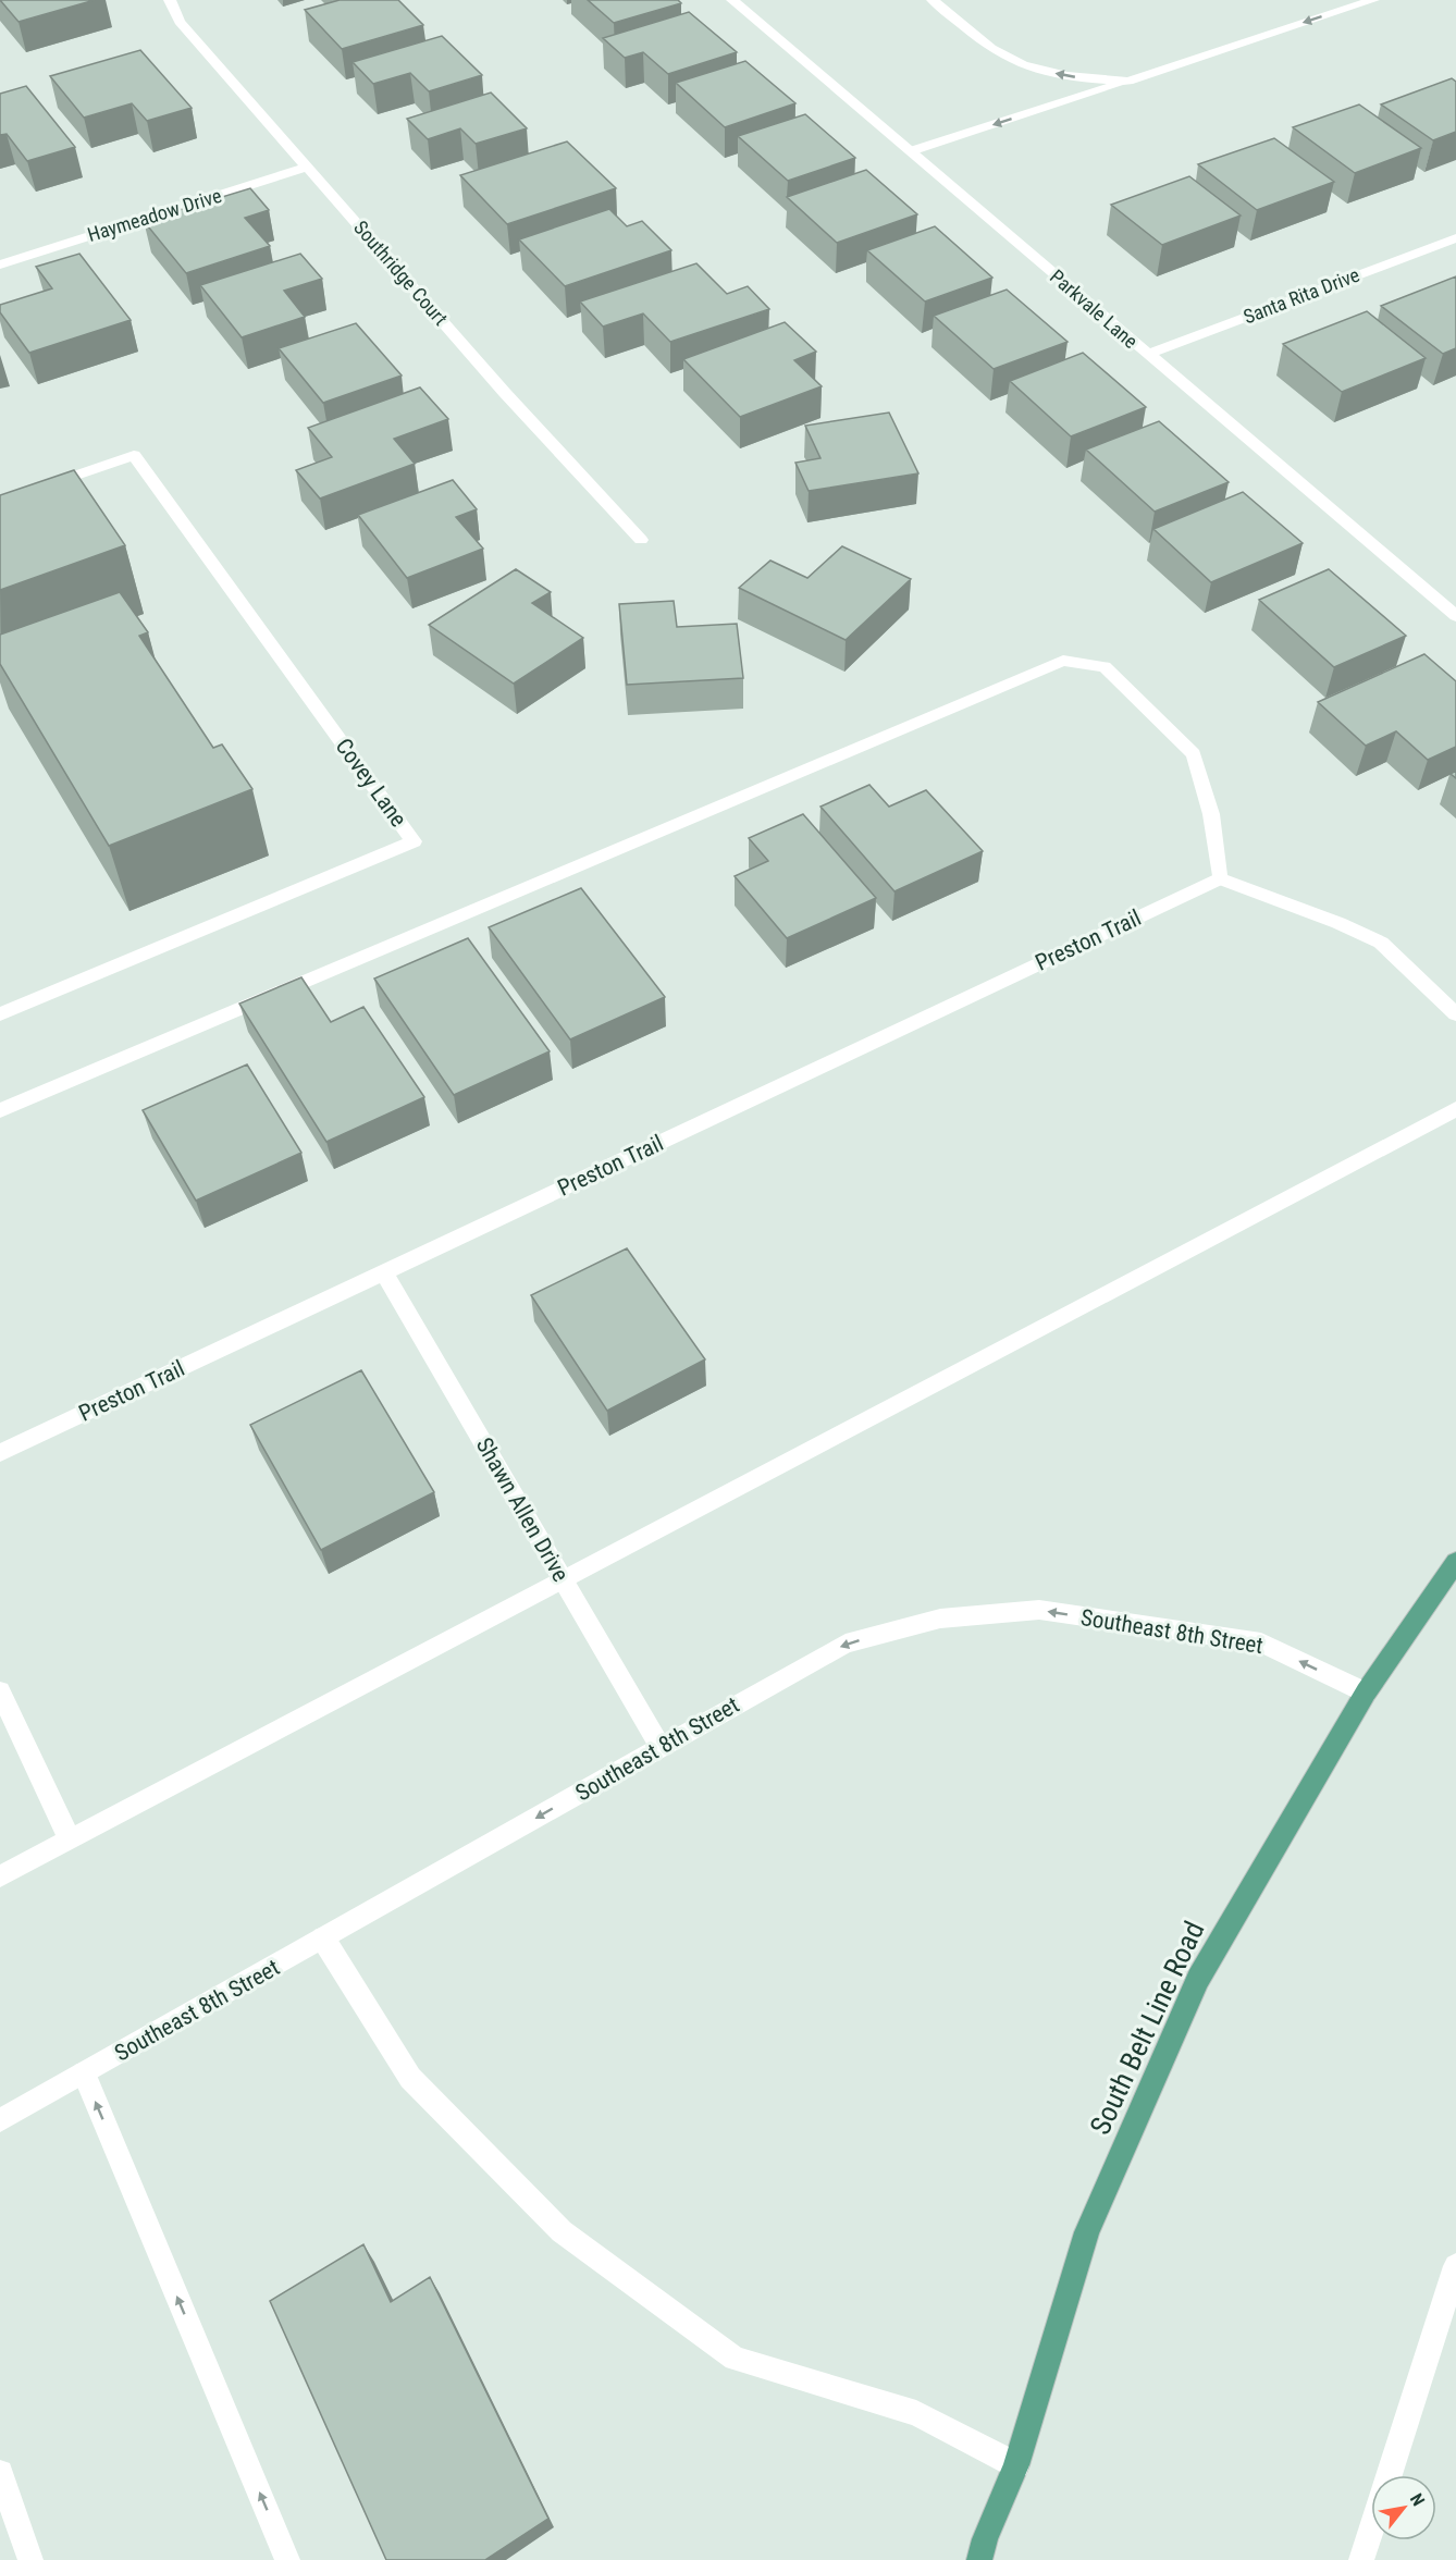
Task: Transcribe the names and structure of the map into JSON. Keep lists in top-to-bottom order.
{
  "streets": {
    "main road": ["South Belt Line Road"],
    "street": [
      "Haymeadow Drive",
      "Southridge Court",
      "Santa Rita Drive",
      "Parkvale Lane",
      "Covey Lane",
      "Preston Trail",
      "Shawn Allen Drive",
      "Southeast 8th Street"
    ]
  },
  "crossings": [
    ["Haymeadow Drive", "Southridge Court"],
    ["Santa Rita Drive", "Parkvale Lane"],
    ["Preston Trail", "Shawn Allen Drive"],
    ["Shawn Allen Drive", "Southeast 8th Street"],
    ["Southeast 8th Street", "South Belt Line Road"]
  ],
  "one_way": ["Southeast 8th Street"],
  "north": "top right"
}
